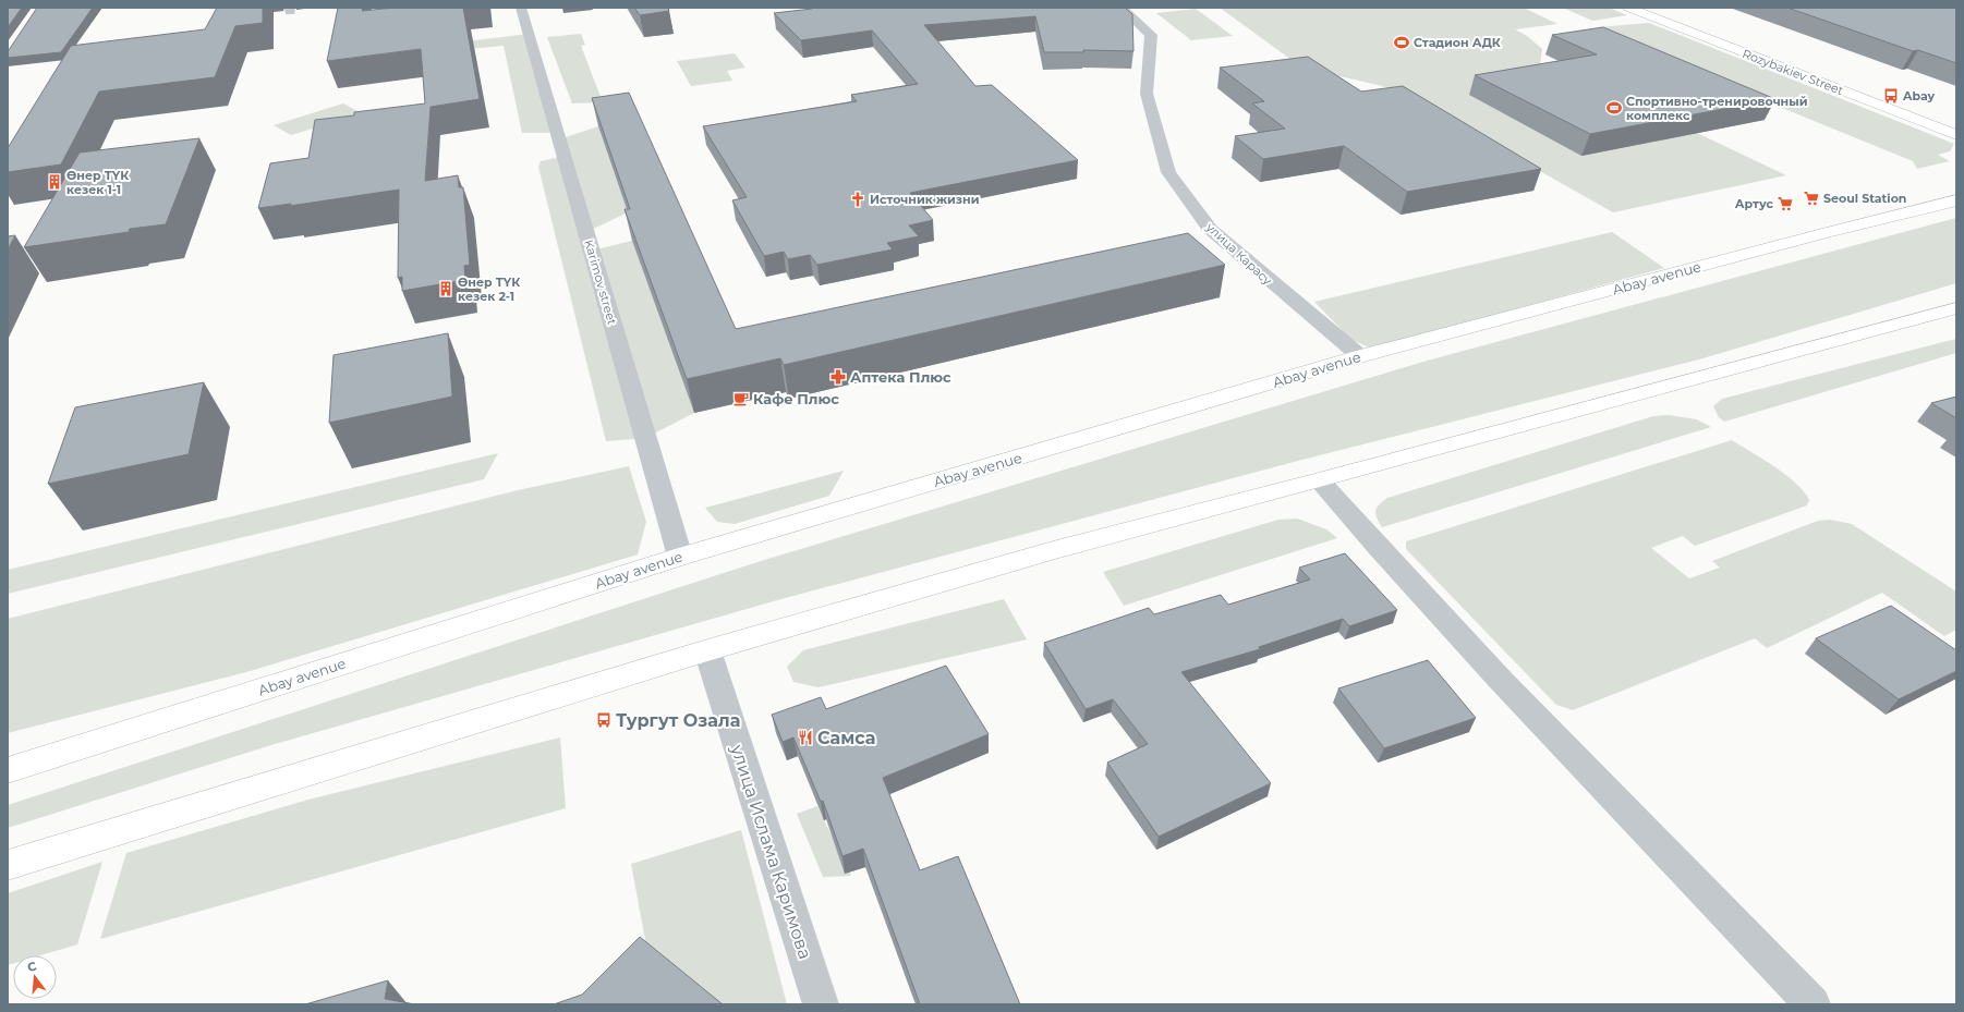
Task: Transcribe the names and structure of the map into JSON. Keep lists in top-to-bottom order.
{
  "streets": {
    "main road": ["Rozybakiev Street", "Abay avenue"],
    "street": ["улица Карасу", "Karimov street", "улица Ислама Каримова"]
  },
  "crossings": [
    ["улица Карасу", "Abay avenue"],
    ["Abay avenue", "Karimov street"]
  ],
  "places": {
    "sports": ["Стадион АДК", "Спортивно-тренировочный комплекс"],
    "bus stop": ["Abay", "Тургут Озала"],
    "building": ["Өнер ТҮК кезек 1-1", "Өнер ТҮК кезек 2-1"],
    "supermarket": ["Seoul Station", "Артус"],
    "church": ["Источник жизни"],
    "pharmacy": ["Аптека Плюс"],
    "cafe": ["Кафе Плюс"],
    "restaurant": ["Самса"]
  },
  "north": "top"
}
